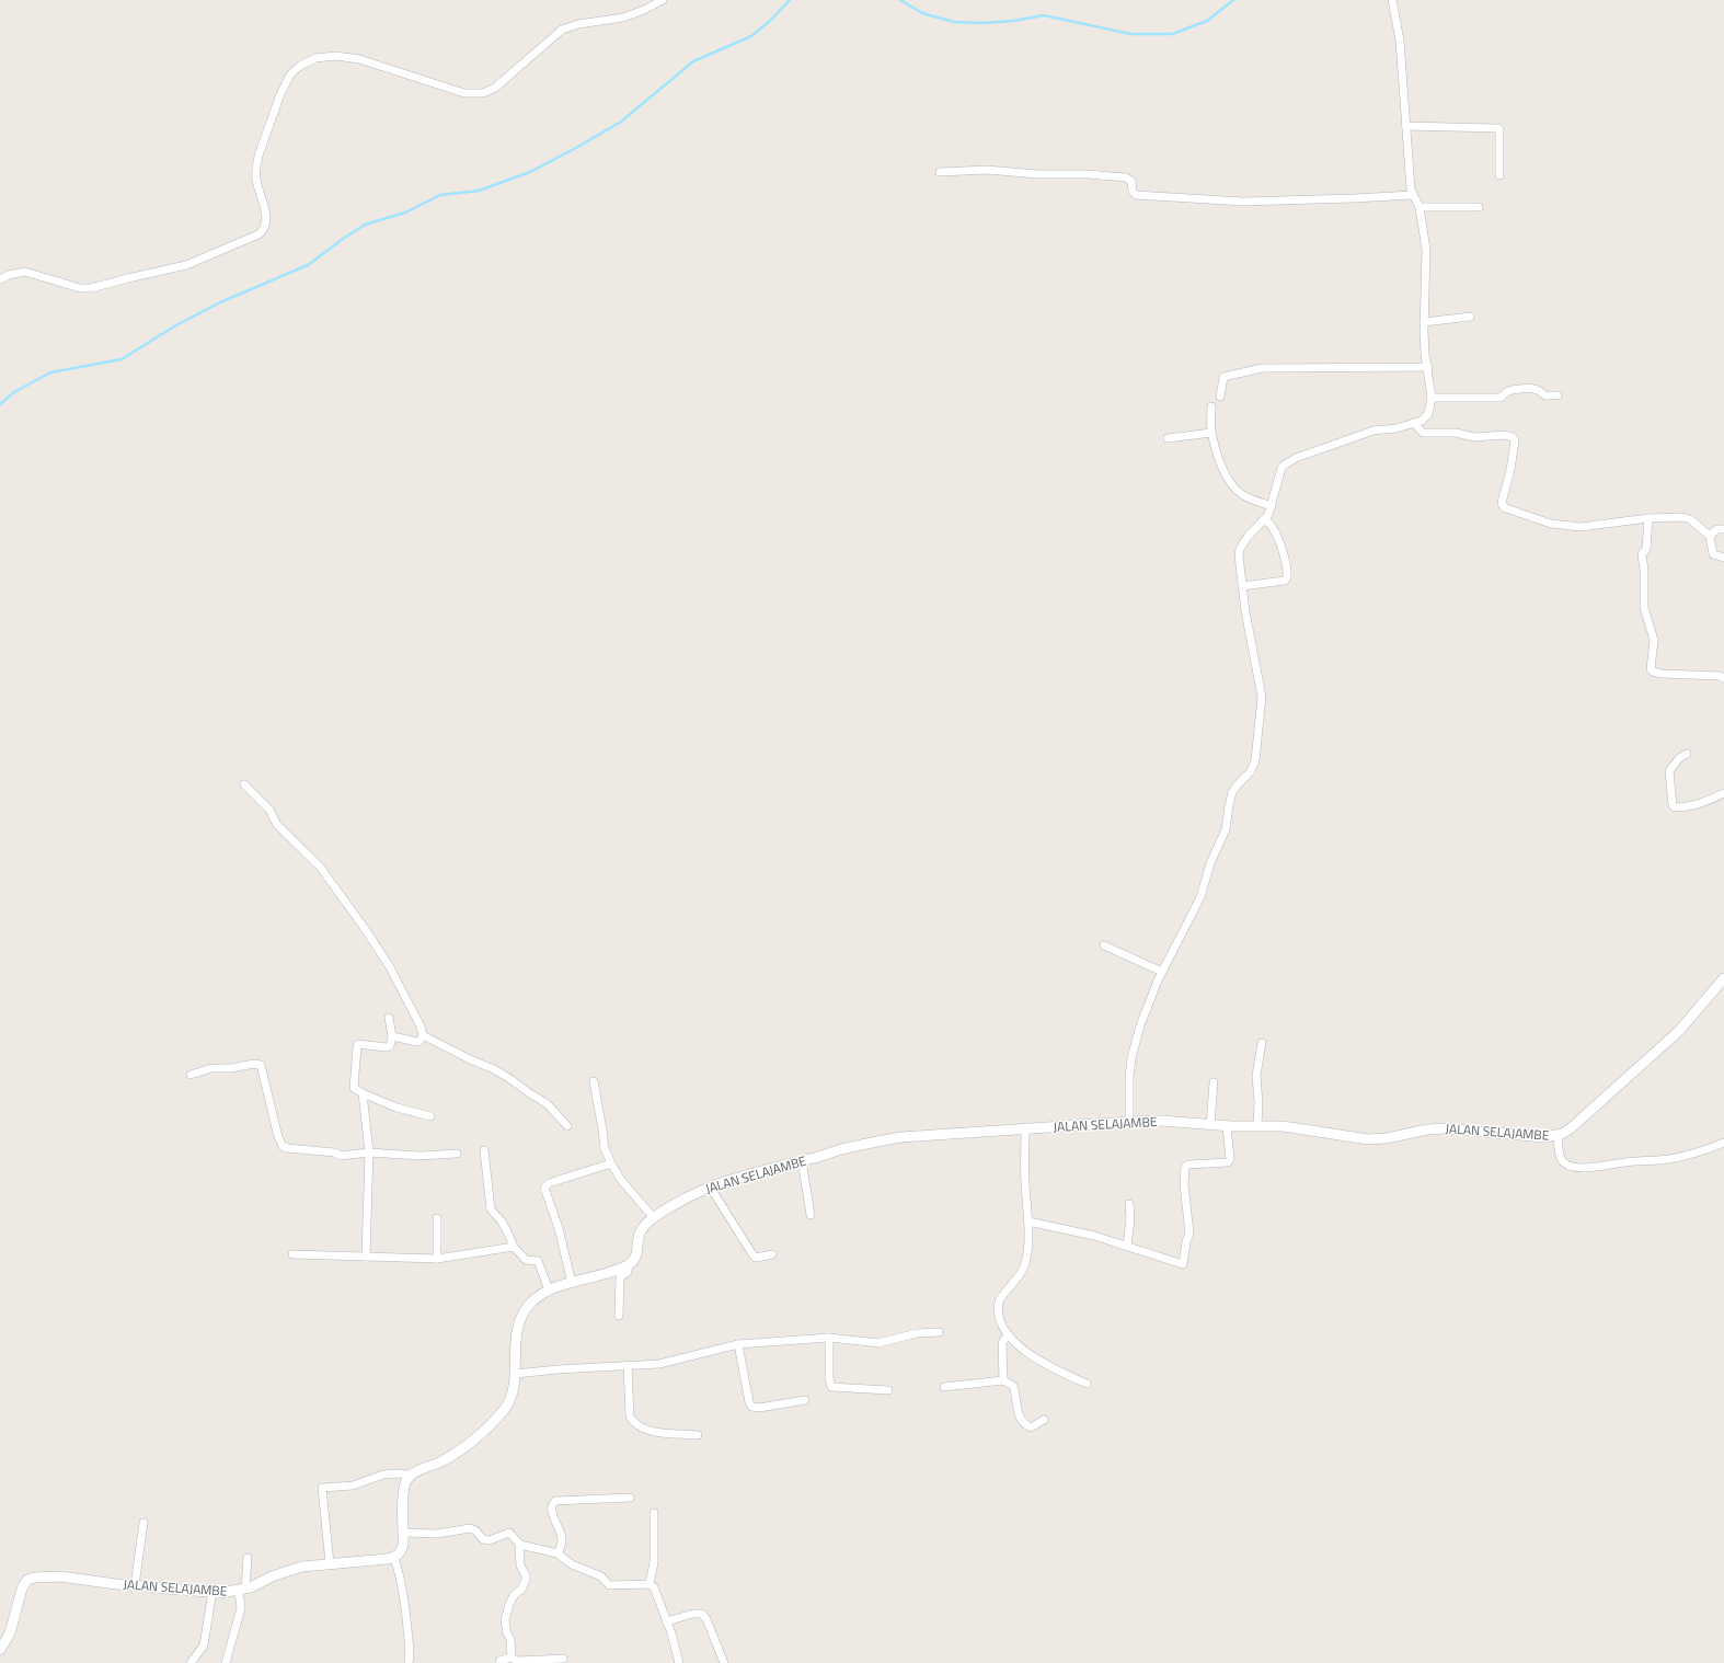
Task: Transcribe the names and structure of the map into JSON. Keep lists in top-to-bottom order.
{
  "streets": {
    "street": ["JALAN SELAJAMBE"]
  }
}
